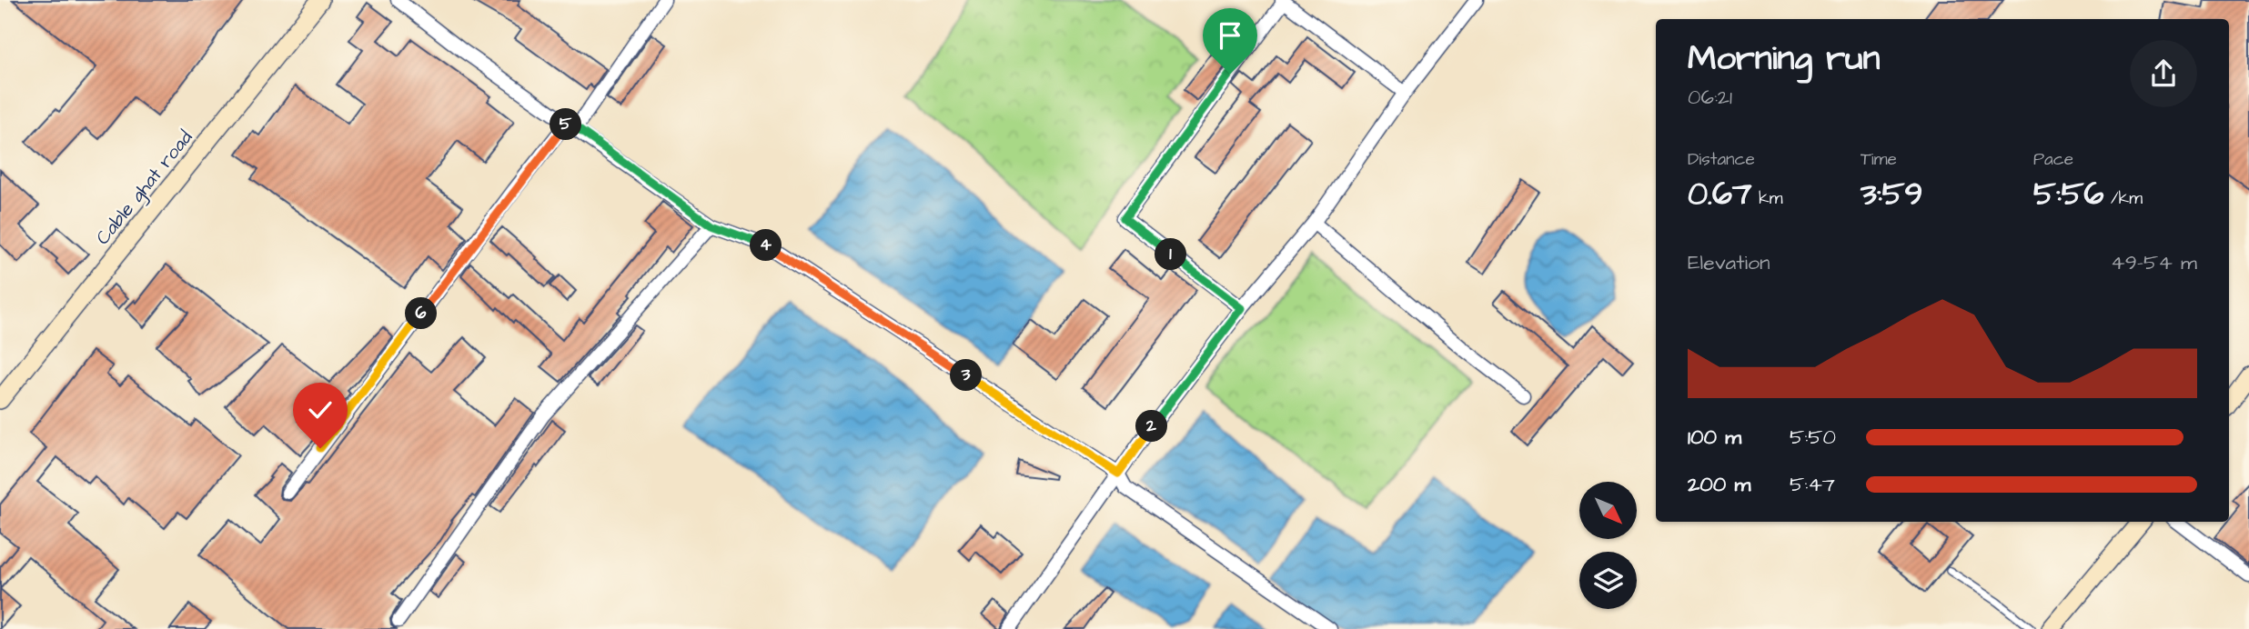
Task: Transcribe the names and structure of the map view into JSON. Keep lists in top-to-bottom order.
{
  "streets": {
    "street": ["Cable ghat road"]
  },
  "north": "bottom right",
  "page": {
    "heading": ["Morning run", "06:21"],
    "pins": [
      "5",
      "4",
      "1",
      "6",
      "3",
      "2"
    ],
    "stats": [
      ["Distance", "0.67 km"],
      ["Time", "3:59"],
      ["Pace", "5:56 /km"]
    ],
    "chart": ["Elevation", "49–54 m"],
    "list": [
      {
        "name": "100 m",
        "note": "5:50"
      },
      {
        "name": "200 m",
        "note": "5:47"
      }
    ]
  }
}
